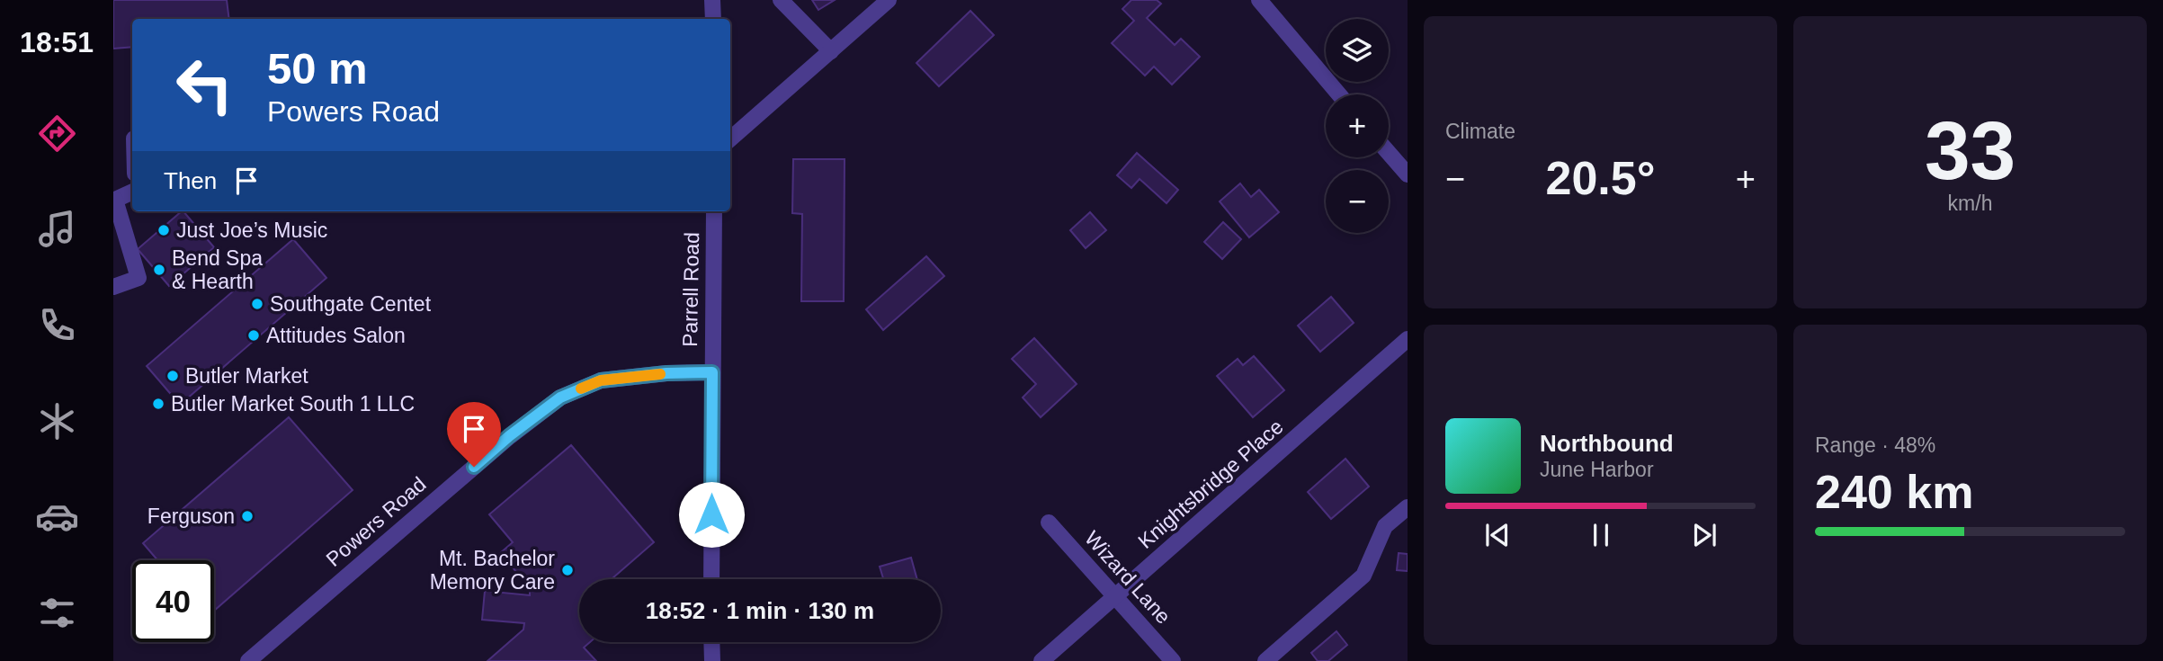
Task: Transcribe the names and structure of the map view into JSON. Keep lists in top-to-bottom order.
{
  "streets": {
    "street": [
      "Parrell Road",
      "Knightsbridge Place",
      "Powers Road",
      "Wizard Lane"
    ]
  },
  "crossings": [
    ["Parrell Road", "Powers Road"],
    ["Knightsbridge Place", "Wizard Lane"]
  ],
  "places": [
    "Just Joe’s Music",
    "Bend Spa & Hearth",
    "Southgate Centet",
    "Attitudes Salon",
    "Butler Market",
    "Butler Market South 1 LLC",
    "Ferguson",
    "Mt. Bachelor Memory Care"
  ],
  "page": {
    "tabs": "18:51",
    "tile": [
      "Climate",
      ["33", "km/h"],
      ["Range · 48%", "240 km"]
    ],
    "map_buttons": ["+", "−"],
    "turn": ["50 m", "Powers Road"],
    "then": "Then",
    "heat": ["−", "20.5°", "+"],
    "song": ["Northbound", "June Harbor"],
    "limit": "40",
    "trip": "18:52 · 1 min · 130 m"
  }
}
